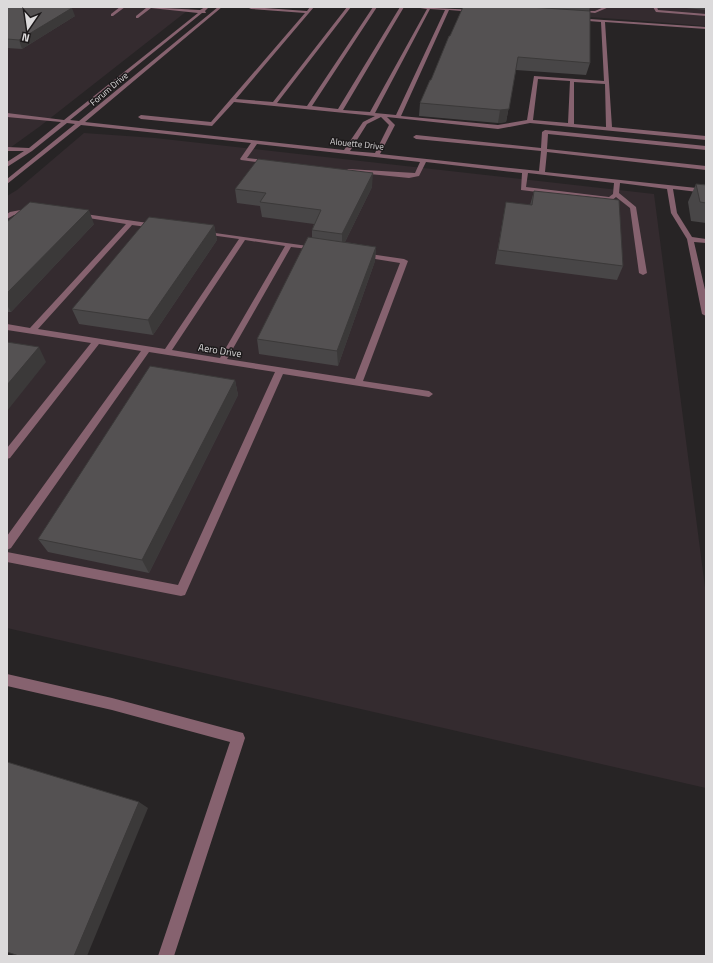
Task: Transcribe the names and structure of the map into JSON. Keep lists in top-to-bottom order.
{
  "streets": {
    "street": ["Forum Drive", "Alouette Drive", "Aero Drive"]
  },
  "crossings": [
    ["Forum Drive", "Alouette Drive"]
  ],
  "north": "bottom"
}
